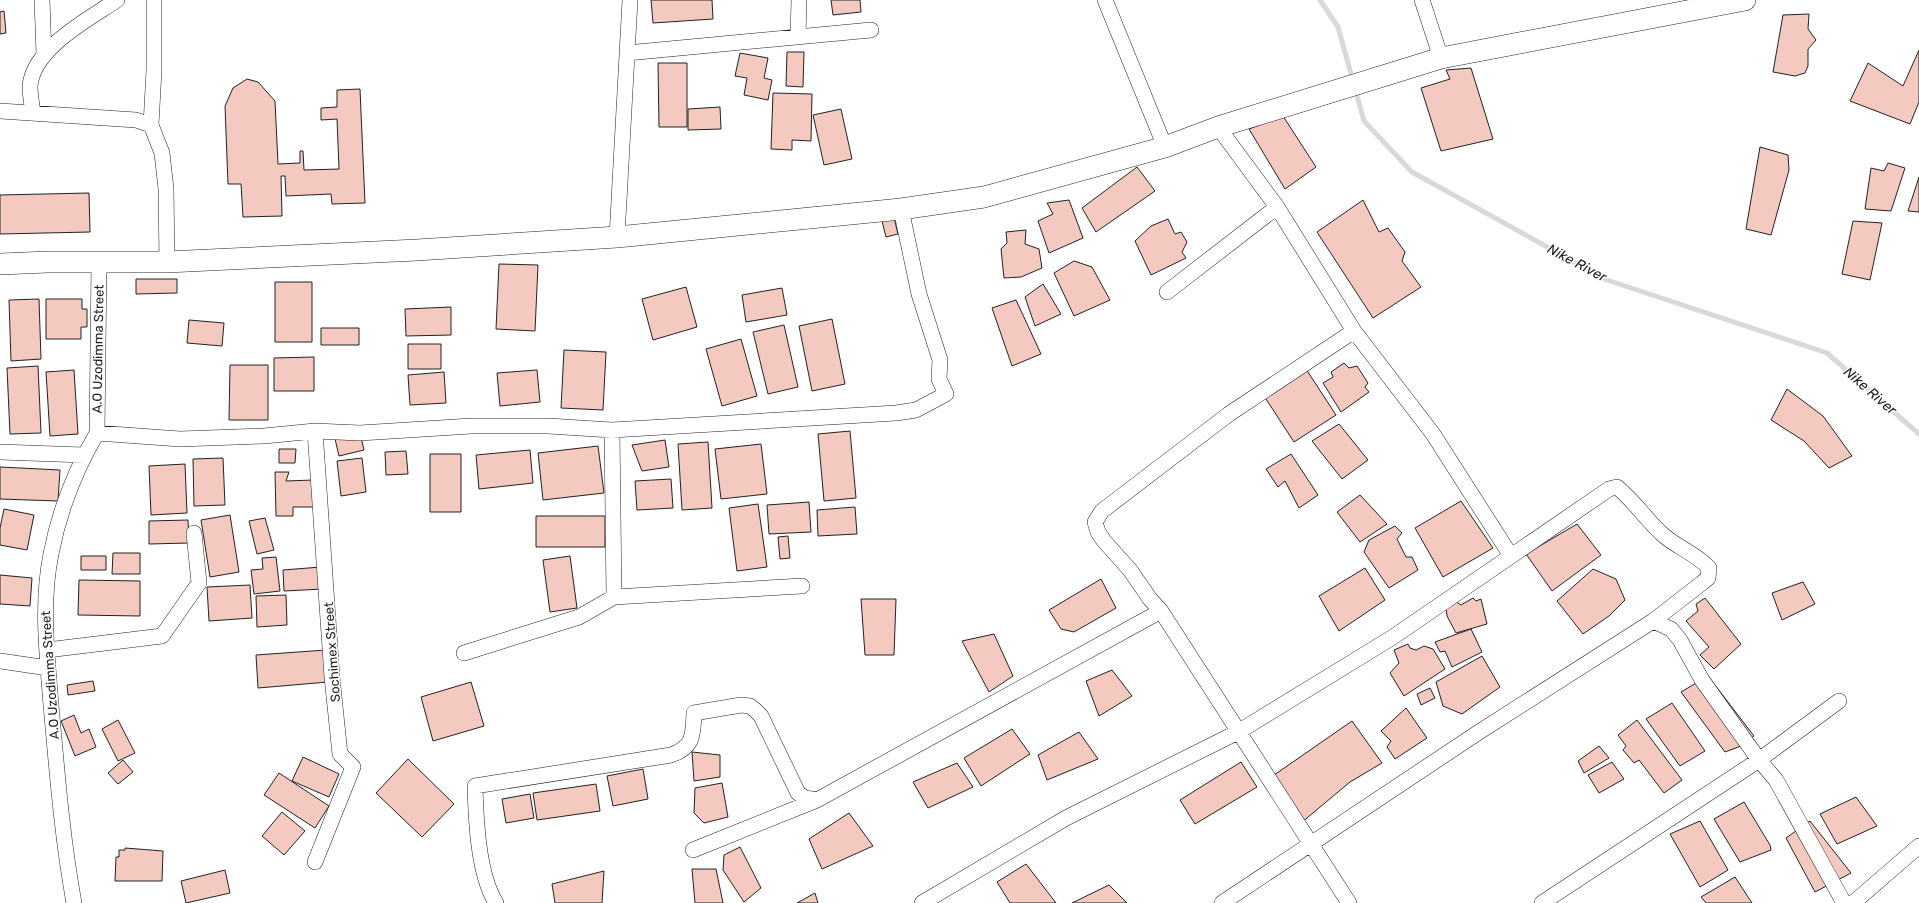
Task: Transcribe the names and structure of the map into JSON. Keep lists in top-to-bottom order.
{
  "streets": {
    "street": ["A.O Uzodimma Street", "Sochimex Street"]
  },
  "water": ["Nike River"]
}
